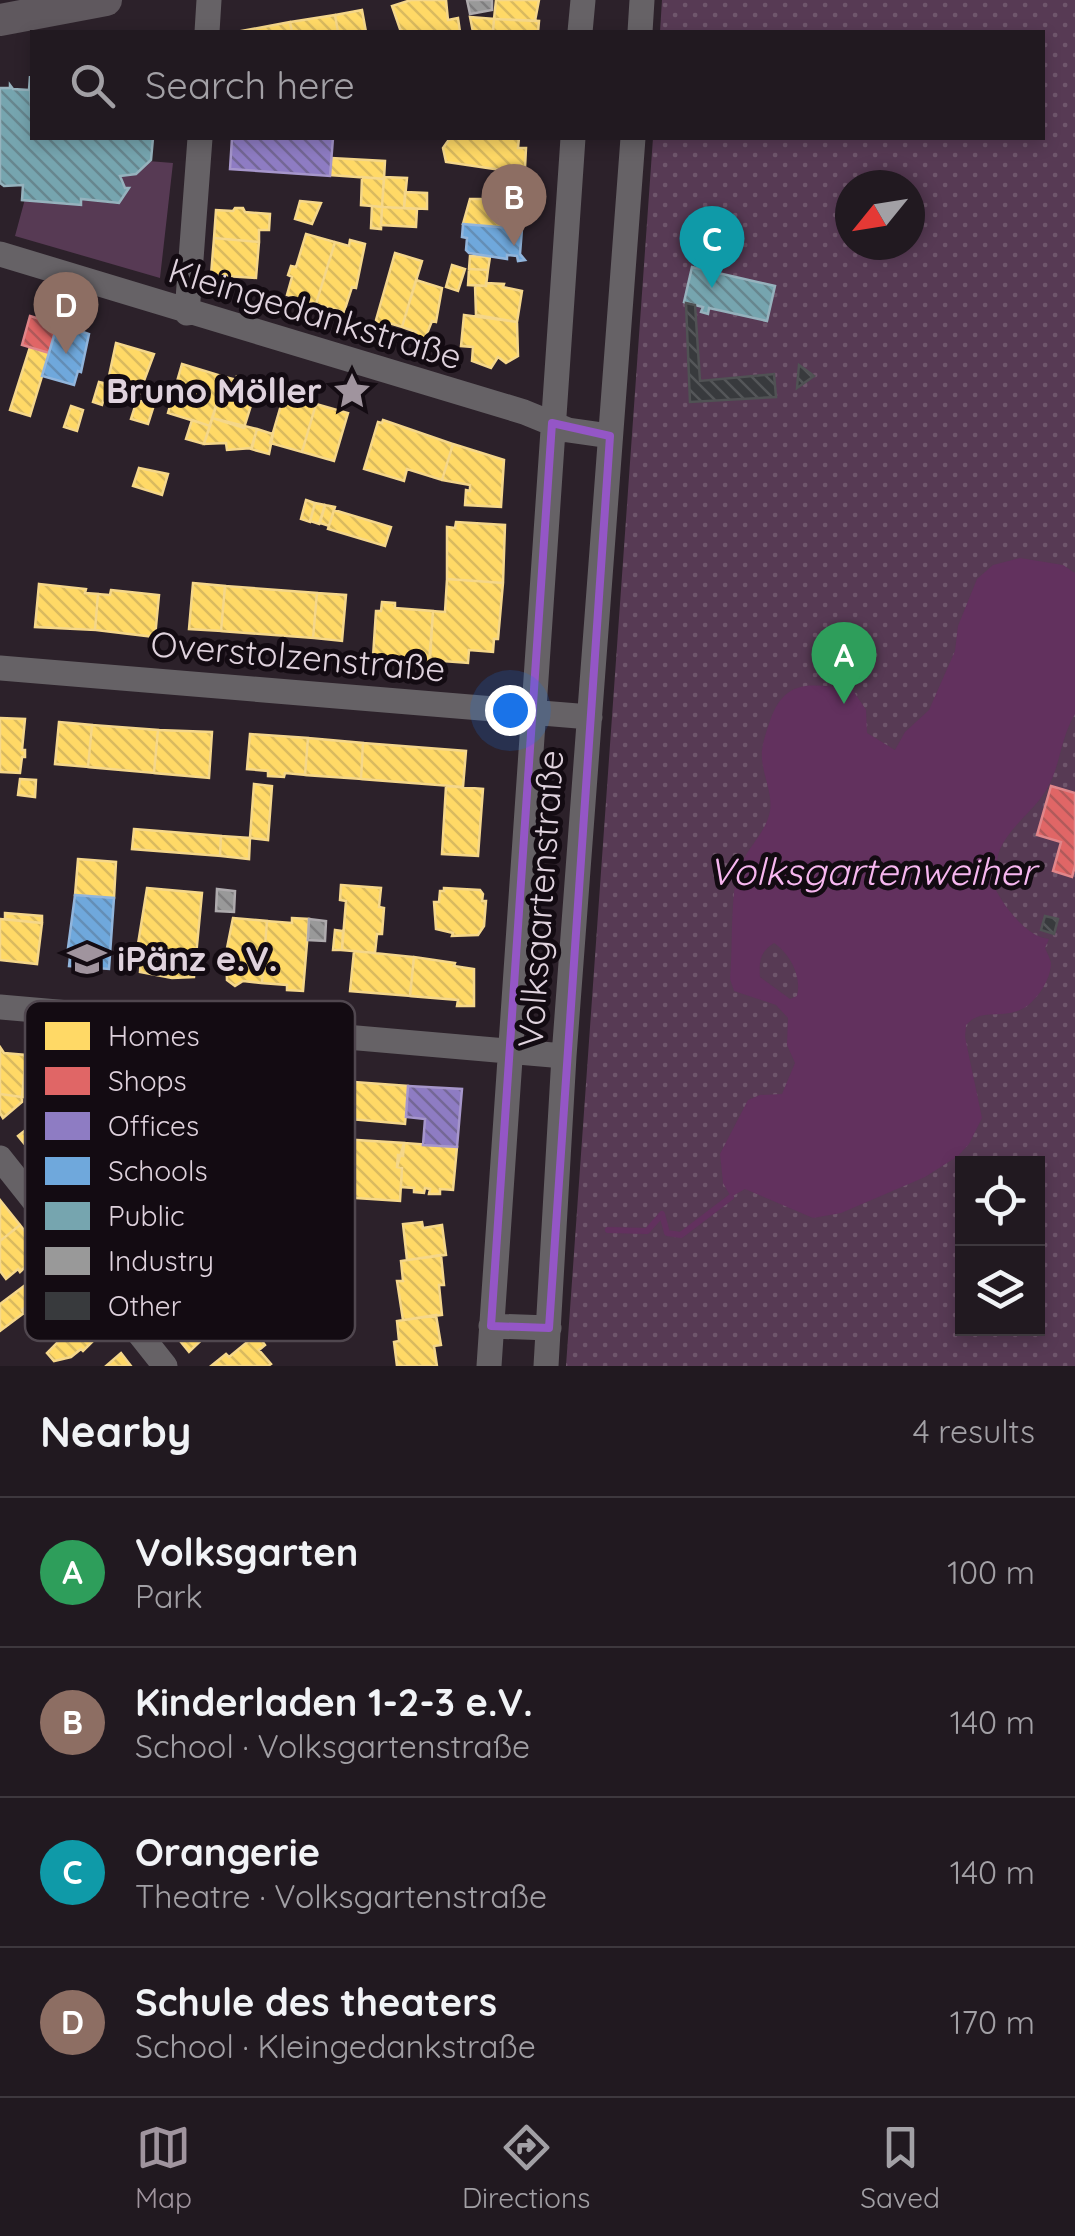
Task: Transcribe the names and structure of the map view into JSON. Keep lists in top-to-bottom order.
{
  "streets": {
    "street": ["Kleingedankstraße", "Overstolzenstraße", "Volksgartenstraße"]
  },
  "crossings": [
    ["Kleingedankstraße", "Volksgartenstraße"],
    ["Overstolzenstraße", "Volksgartenstraße"]
  ],
  "water": ["Volksgartenweiher"],
  "places": {
    "place": ["Bruno Möller"],
    "school or university": ["iPänz e.V."]
  },
  "legend": [
    "Homes",
    "Shops",
    "Offices",
    "Schools",
    "Public",
    "Industry",
    "Other"
  ],
  "north": "bottom left",
  "page": {
    "search": "Search here",
    "pins": [
      "B",
      "C",
      "D",
      "A"
    ],
    "heading": ["Nearby", "4 results"],
    "list": [
      {
        "mark": "A",
        "name": "Volksgarten",
        "note": "Park",
        "value": "100 m"
      },
      {
        "mark": "B",
        "name": "Kinderladen 1-2-3 e.V.",
        "note": "School · Volksgartenstraße",
        "value": "140 m"
      },
      {
        "mark": "C",
        "name": "Orangerie",
        "note": "Theatre · Volksgartenstraße",
        "value": "140 m"
      },
      {
        "mark": "D",
        "name": "Schule des theaters",
        "note": "School · Kleingedankstraße",
        "value": "170 m"
      }
    ],
    "nav": ["Map", "Directions", "Saved"]
  }
}
